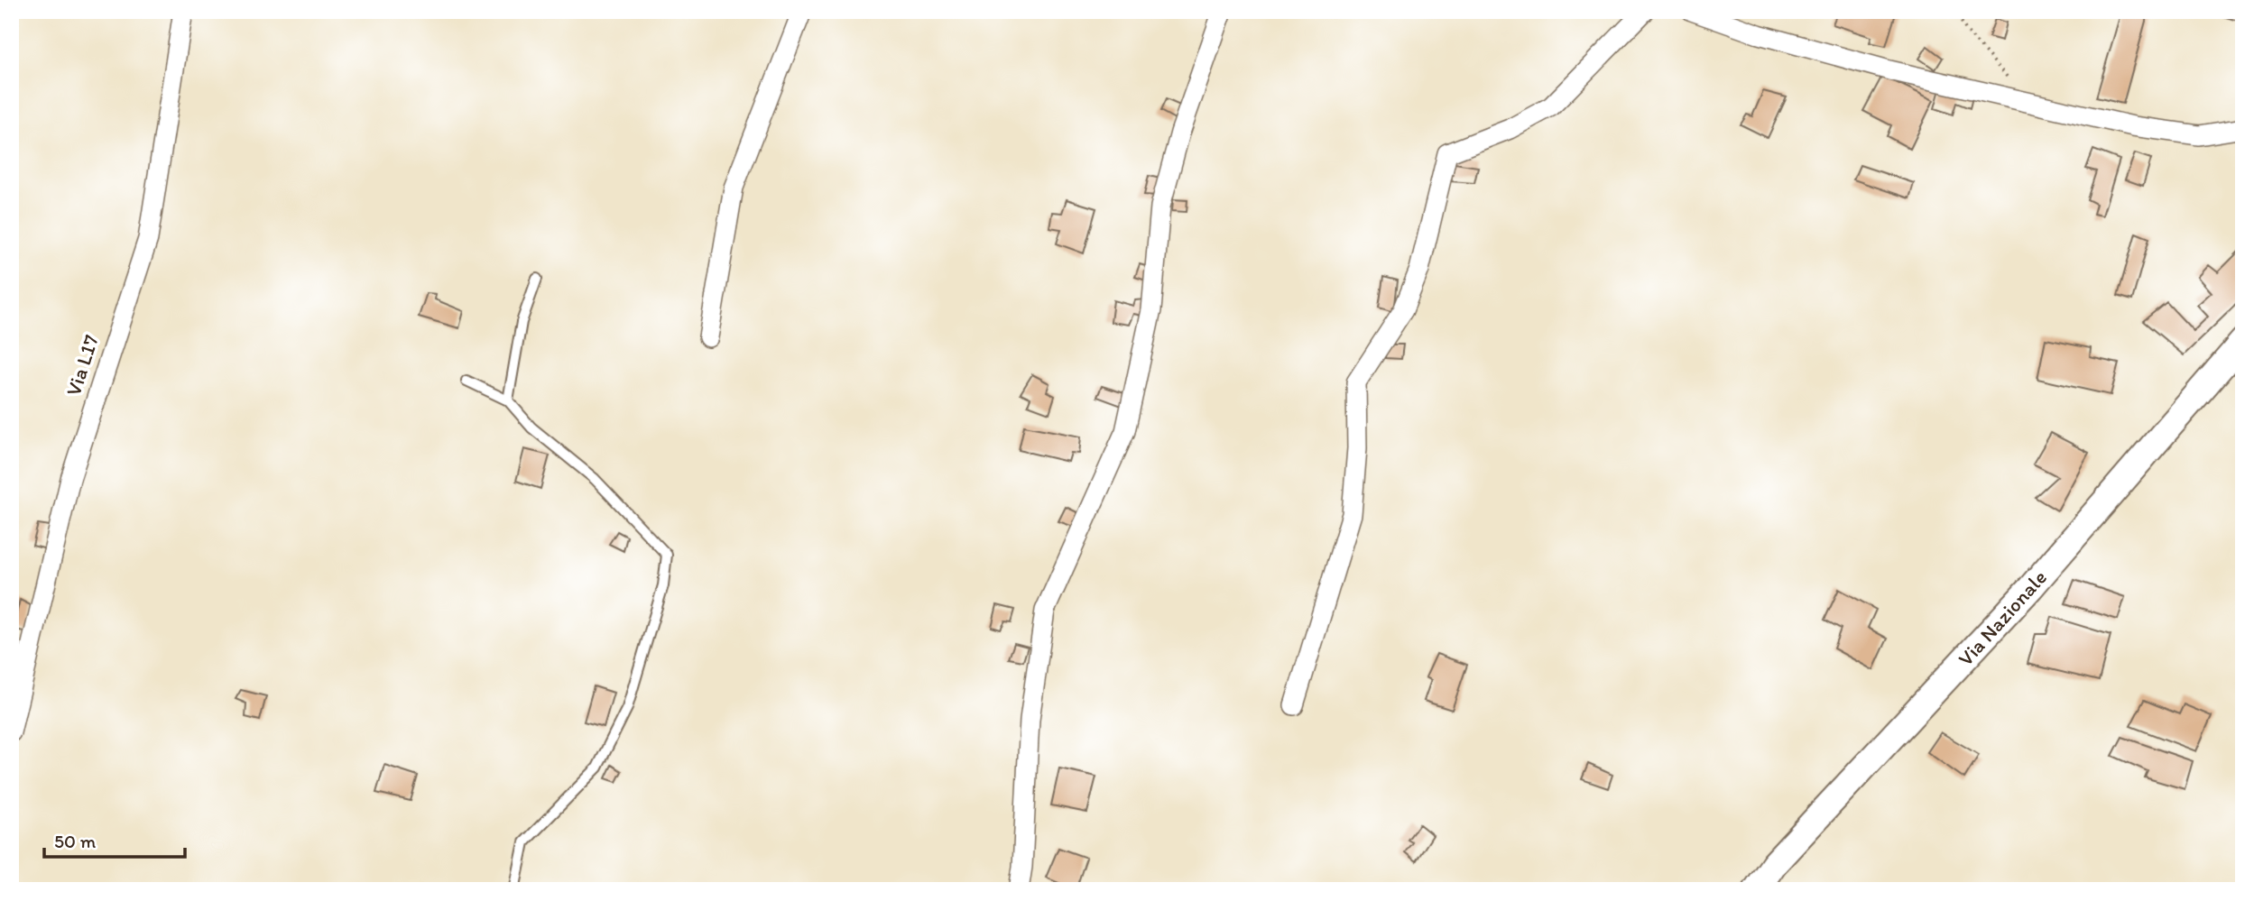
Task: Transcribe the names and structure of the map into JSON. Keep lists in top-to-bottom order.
{
  "streets": {
    "main road": ["Via Nazionale"],
    "street": ["Via L17"]
  },
  "scale_bar": "50 m"
}
